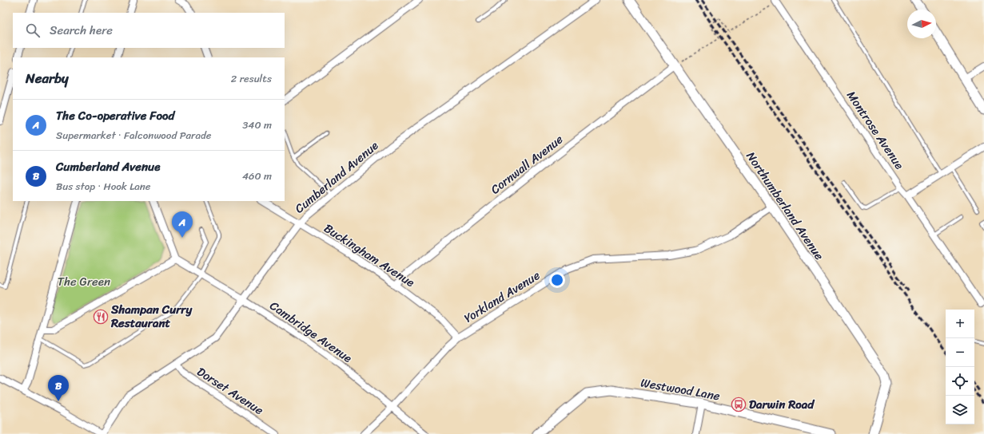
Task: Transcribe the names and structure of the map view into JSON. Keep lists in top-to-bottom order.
{
  "streets": {
    "street": [
      "Montrose Avenue",
      "Cornwall Avenue",
      "Cumberland Avenue",
      "Northumberland Avenue",
      "Buckingham Avenue",
      "Yorkland Avenue",
      "Cambridge Avenue",
      "Westwood Lane",
      "Dorset Avenue"
    ]
  },
  "crossings": [
    ["Cornwall Avenue", "Northumberland Avenue"],
    ["Cornwall Avenue", "Buckingham Avenue"],
    ["Cumberland Avenue", "Buckingham Avenue"],
    ["Cumberland Avenue", "Cambridge Avenue"],
    ["Cumberland Avenue", "Dorset Avenue"],
    ["Northumberland Avenue", "Yorkland Avenue"],
    ["Buckingham Avenue", "Yorkland Avenue"],
    ["Yorkland Avenue", "Cambridge Avenue"]
  ],
  "parks": ["The Green"],
  "places": {
    "restaurant": ["Shampan Curry Restaurant"],
    "bus stop": ["Darwin Road"]
  },
  "north": "right",
  "page": {
    "search": "Search here",
    "heading": ["Nearby", "2 results"],
    "list": [
      {
        "mark": "A",
        "name": "The Co-operative Food",
        "note": "Supermarket · Falconwood Parade",
        "value": "340 m"
      },
      {
        "mark": "B",
        "name": "Cumberland Avenue",
        "note": "Bus stop · Hook Lane",
        "value": "460 m"
      }
    ],
    "pins": ["A", "B"],
    "map_buttons": ["+", "−"]
  }
}
